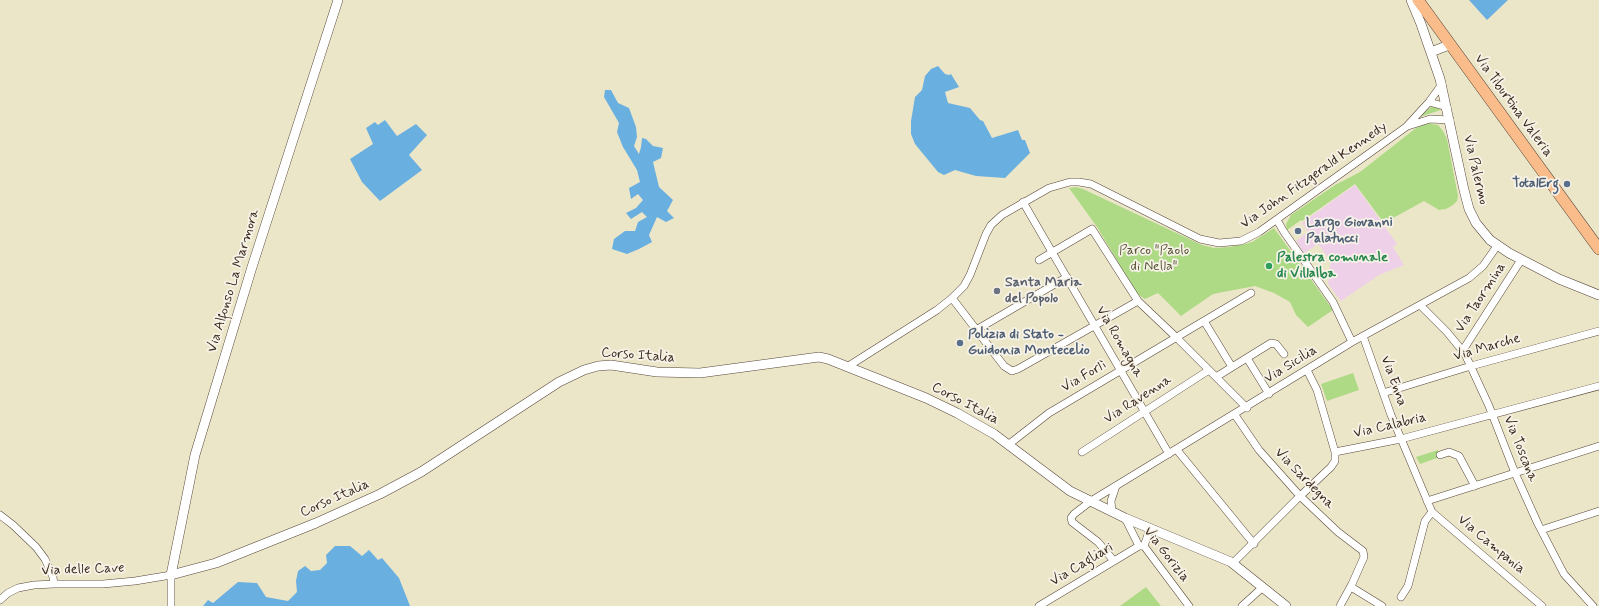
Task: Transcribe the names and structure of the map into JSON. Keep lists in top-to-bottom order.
{
  "streets": {
    "main road": ["Via Tiburtina Valeria"],
    "street": [
      "Via Palermo",
      "Via John Fitzgerald Kennedy",
      "Via Alfonso La Marmora",
      "Via Taormina",
      "Via Romagna",
      "Via Marche",
      "Corso Italia",
      "Via Sicilia",
      "Via Forlì",
      "Via Enna",
      "Via Ravenna",
      "Via Calabria",
      "Via Toscana",
      "Via Sardegna",
      "Via Campania",
      "Via Gorizia",
      "Via Cagliari",
      "Via delle Cave"
    ]
  },
  "crossings": [
    ["Via Palermo", "Via John Fitzgerald Kennedy"],
    ["Via Palermo", "Via Taormina"],
    ["Via Palermo", "Via Sicilia"],
    ["Via John Fitzgerald Kennedy", "Via Romagna"],
    ["Via John Fitzgerald Kennedy", "Corso Italia"],
    ["Via Alfonso La Marmora", "Corso Italia"],
    ["Via Alfonso La Marmora", "Via delle Cave"],
    ["Via Taormina", "Via Toscana"],
    ["Via Romagna", "Via Sicilia"],
    ["Via Romagna", "Via Forlì"],
    ["Via Romagna", "Via Ravenna"],
    ["Via Marche", "Via Enna"],
    ["Via Marche", "Via Toscana"],
    ["Corso Italia", "Via Sicilia"],
    ["Corso Italia", "Via Forlì"],
    ["Corso Italia", "Via Gorizia"],
    ["Corso Italia", "Via delle Cave"],
    ["Via Sicilia", "Via Enna"],
    ["Via Sicilia", "Via Toscana"],
    ["Via Sicilia", "Via Sardegna"],
    ["Via Sicilia", "Via Cagliari"],
    ["Via Enna", "Via Calabria"],
    ["Via Enna", "Via Campania"],
    ["Via Calabria", "Via Toscana"],
    ["Via Gorizia", "Via Cagliari"]
  ],
  "parks": ["Parco \"Paolo di Nella\""],
  "places": [
    "TotalErg",
    "Largo Giovanni Palatucci",
    "Palestra comunale di Villalba",
    "Santa Maria del Popolo",
    "Polizia di Stato - Guidonia Montecelio"
  ]
}
